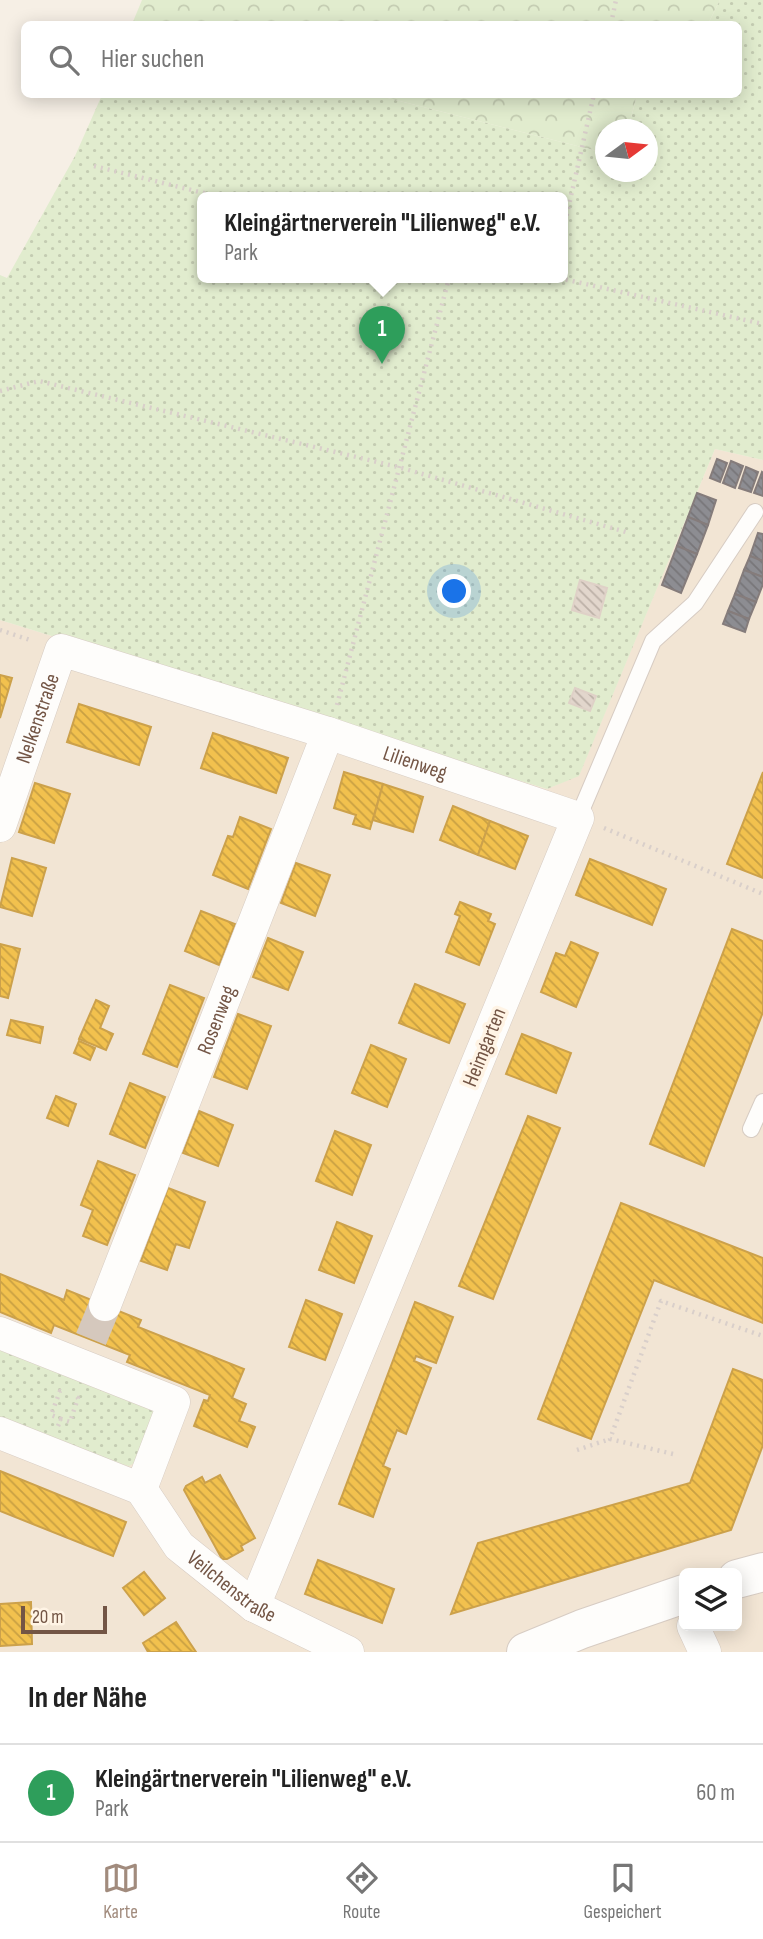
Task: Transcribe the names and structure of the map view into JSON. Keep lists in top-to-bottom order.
{
  "streets": {
    "street": [
      "Nelkenstraße",
      "Lilienweg",
      "Rosenweg",
      "Heimgarten",
      "Veilchenstraße"
    ]
  },
  "crossings": [
    ["Nelkenstraße", "Lilienweg"],
    ["Lilienweg", "Rosenweg"],
    ["Lilienweg", "Heimgarten"],
    ["Heimgarten", "Veilchenstraße"]
  ],
  "scale_bar": "20 m",
  "north": "right",
  "page": {
    "search": "Hier suchen",
    "popup": ["Kleingärtnerverein \"Lilienweg\" e.V.", "Park"],
    "pins": "1",
    "scale": "20 m",
    "heading": "In der Nähe",
    "list": [
      {
        "mark": "1",
        "name": "Kleingärtnerverein \"Lilienweg\" e.V.",
        "note": "Park",
        "value": "60 m"
      }
    ],
    "nav": ["Karte", "Route", "Gespeichert"]
  }
}
